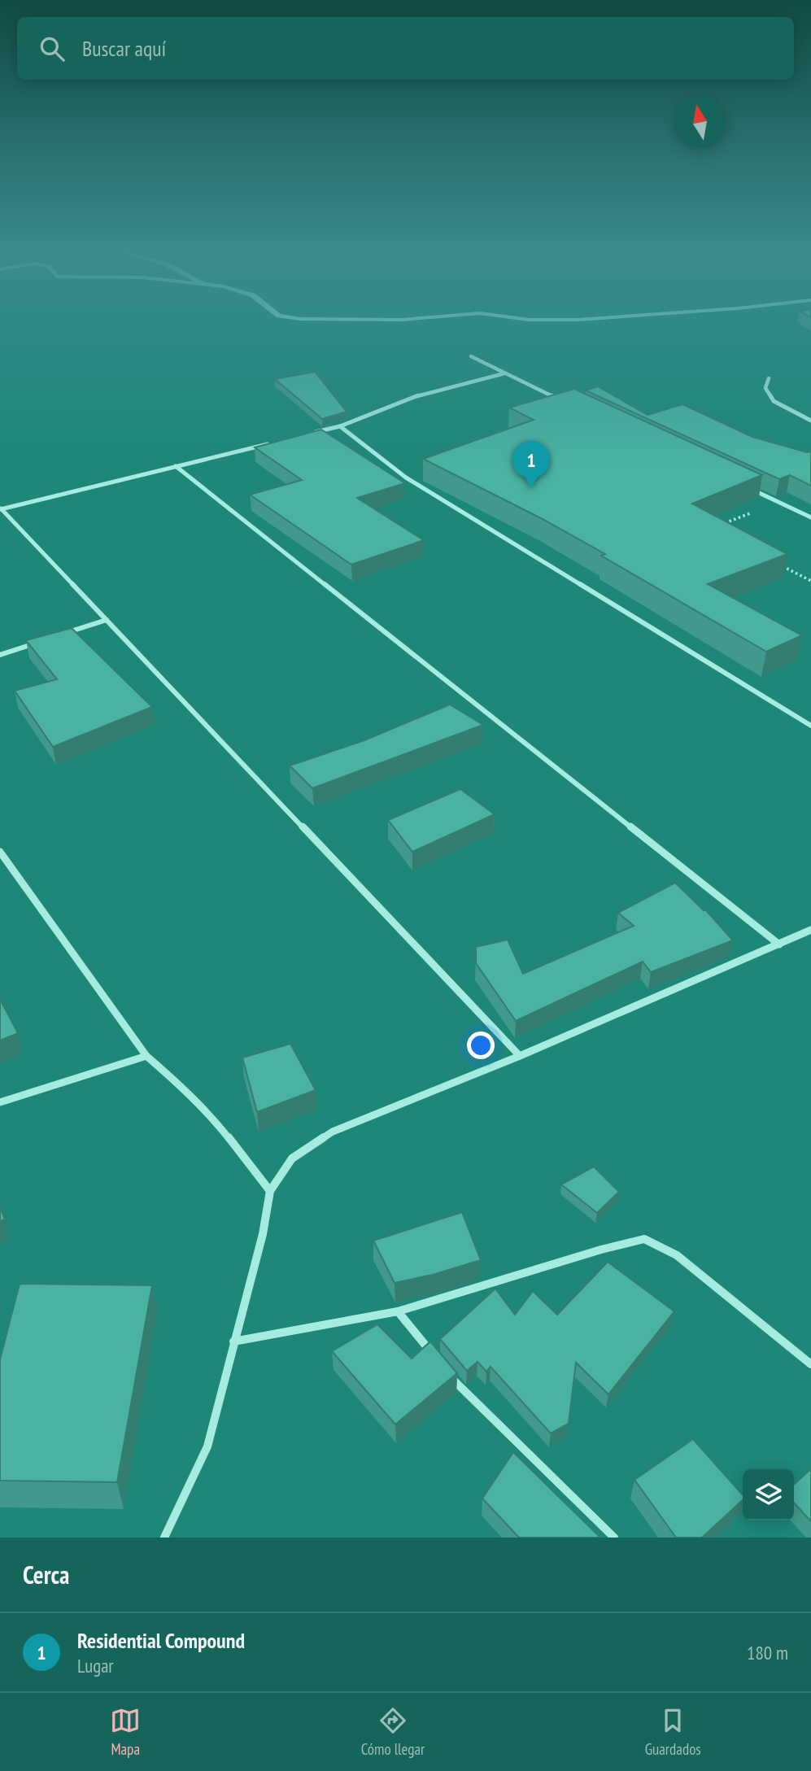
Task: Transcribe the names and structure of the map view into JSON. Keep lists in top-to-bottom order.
{
  "north": "top",
  "page": {
    "search": "Buscar aquí",
    "pins": "1",
    "heading": "Cerca",
    "list": [
      {
        "mark": "1",
        "name": "Residential Compound",
        "note": "Lugar",
        "value": "180 m"
      }
    ],
    "nav": ["Mapa", "Cómo llegar", "Guardados"]
  }
}
